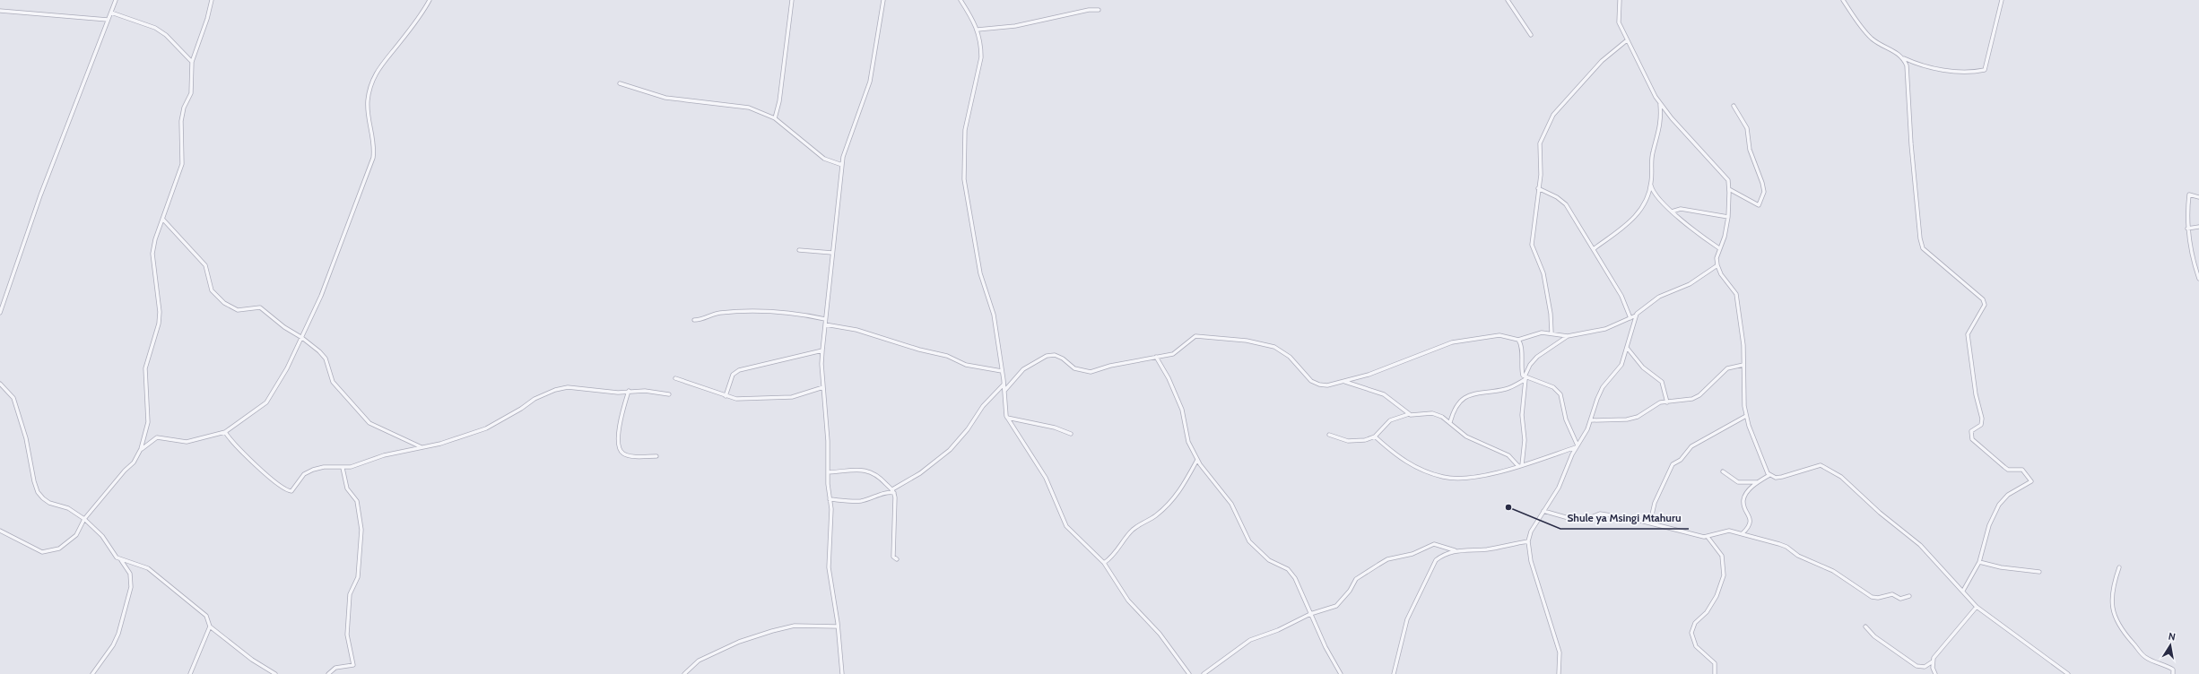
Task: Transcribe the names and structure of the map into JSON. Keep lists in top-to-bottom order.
{
  "places": ["Shule ya Msingi Mtahuru"],
  "north": "top"
}
